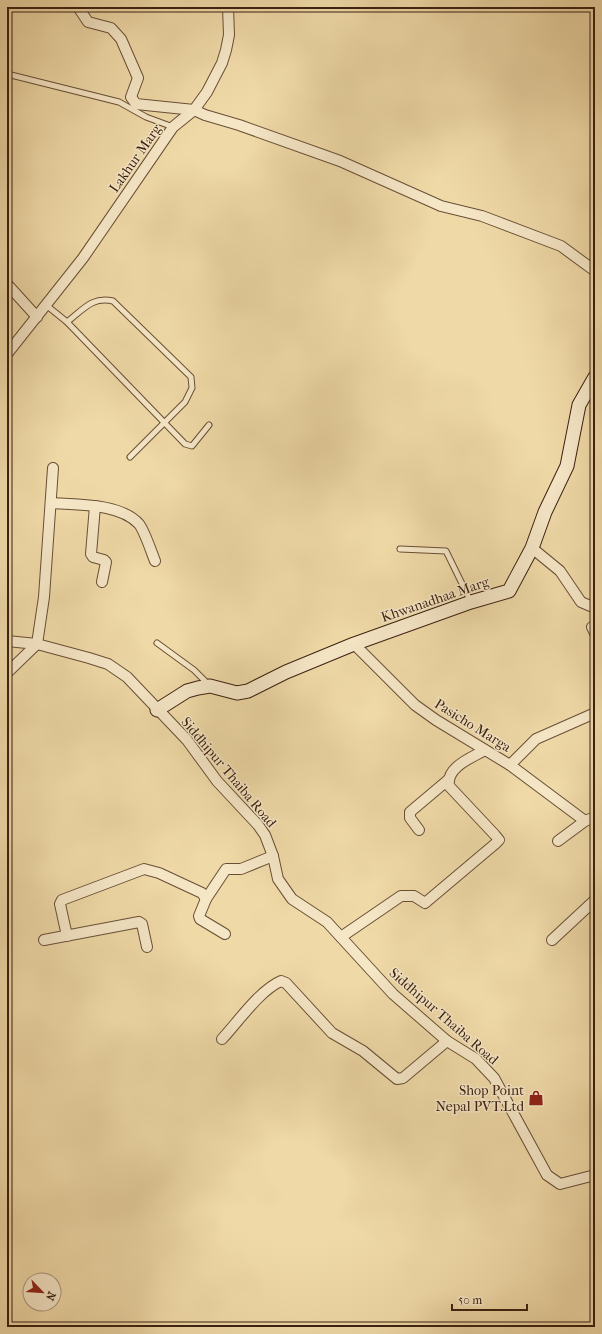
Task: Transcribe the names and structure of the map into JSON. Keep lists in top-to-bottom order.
{
  "streets": {
    "street": [
      "Lakhur Marg",
      "Khwanadhaa Marg",
      "Pasicho Marga",
      "Siddhipur Thaiba Road"
    ]
  },
  "crossings": [
    ["Khwanadhaa Marg", "Pasicho Marga"],
    ["Khwanadhaa Marg", "Siddhipur Thaiba Road"]
  ],
  "places": {
    "shop": ["Shop Point Nepal PVT.Ltd"]
  },
  "scale_bar": "50 m",
  "north": "bottom right"
}
